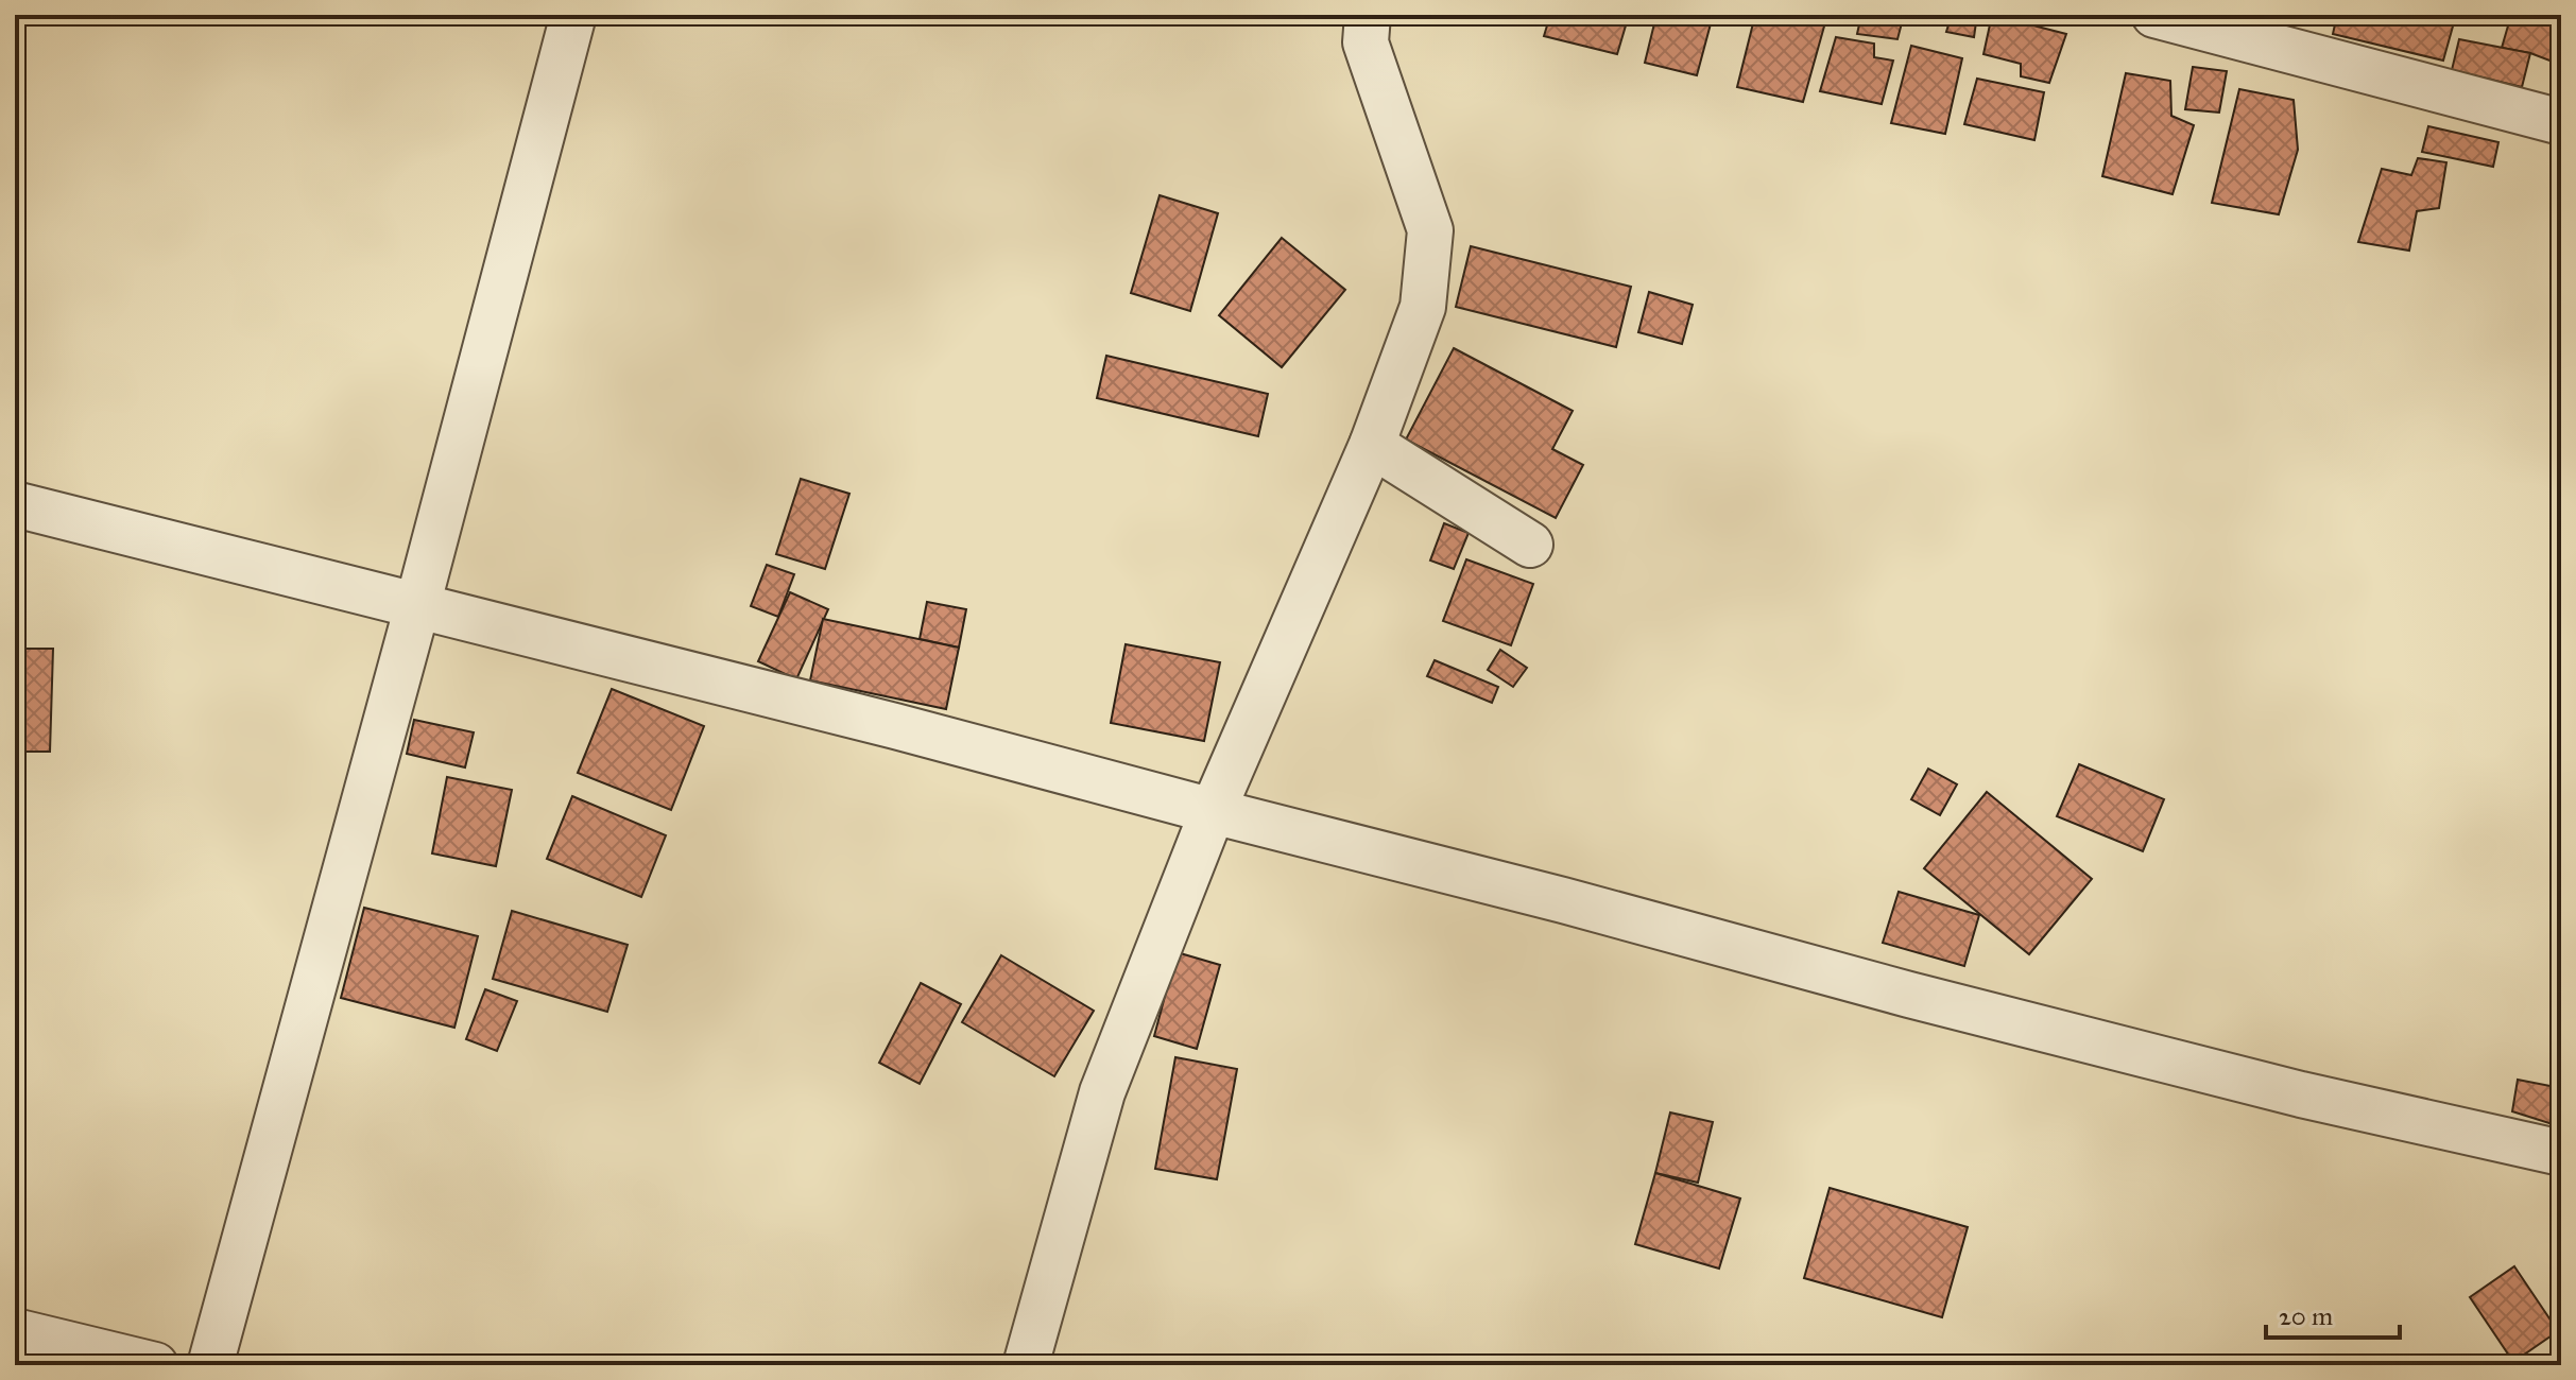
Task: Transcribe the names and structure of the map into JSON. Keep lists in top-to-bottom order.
{
  "scale_bar": "20 m"
}
